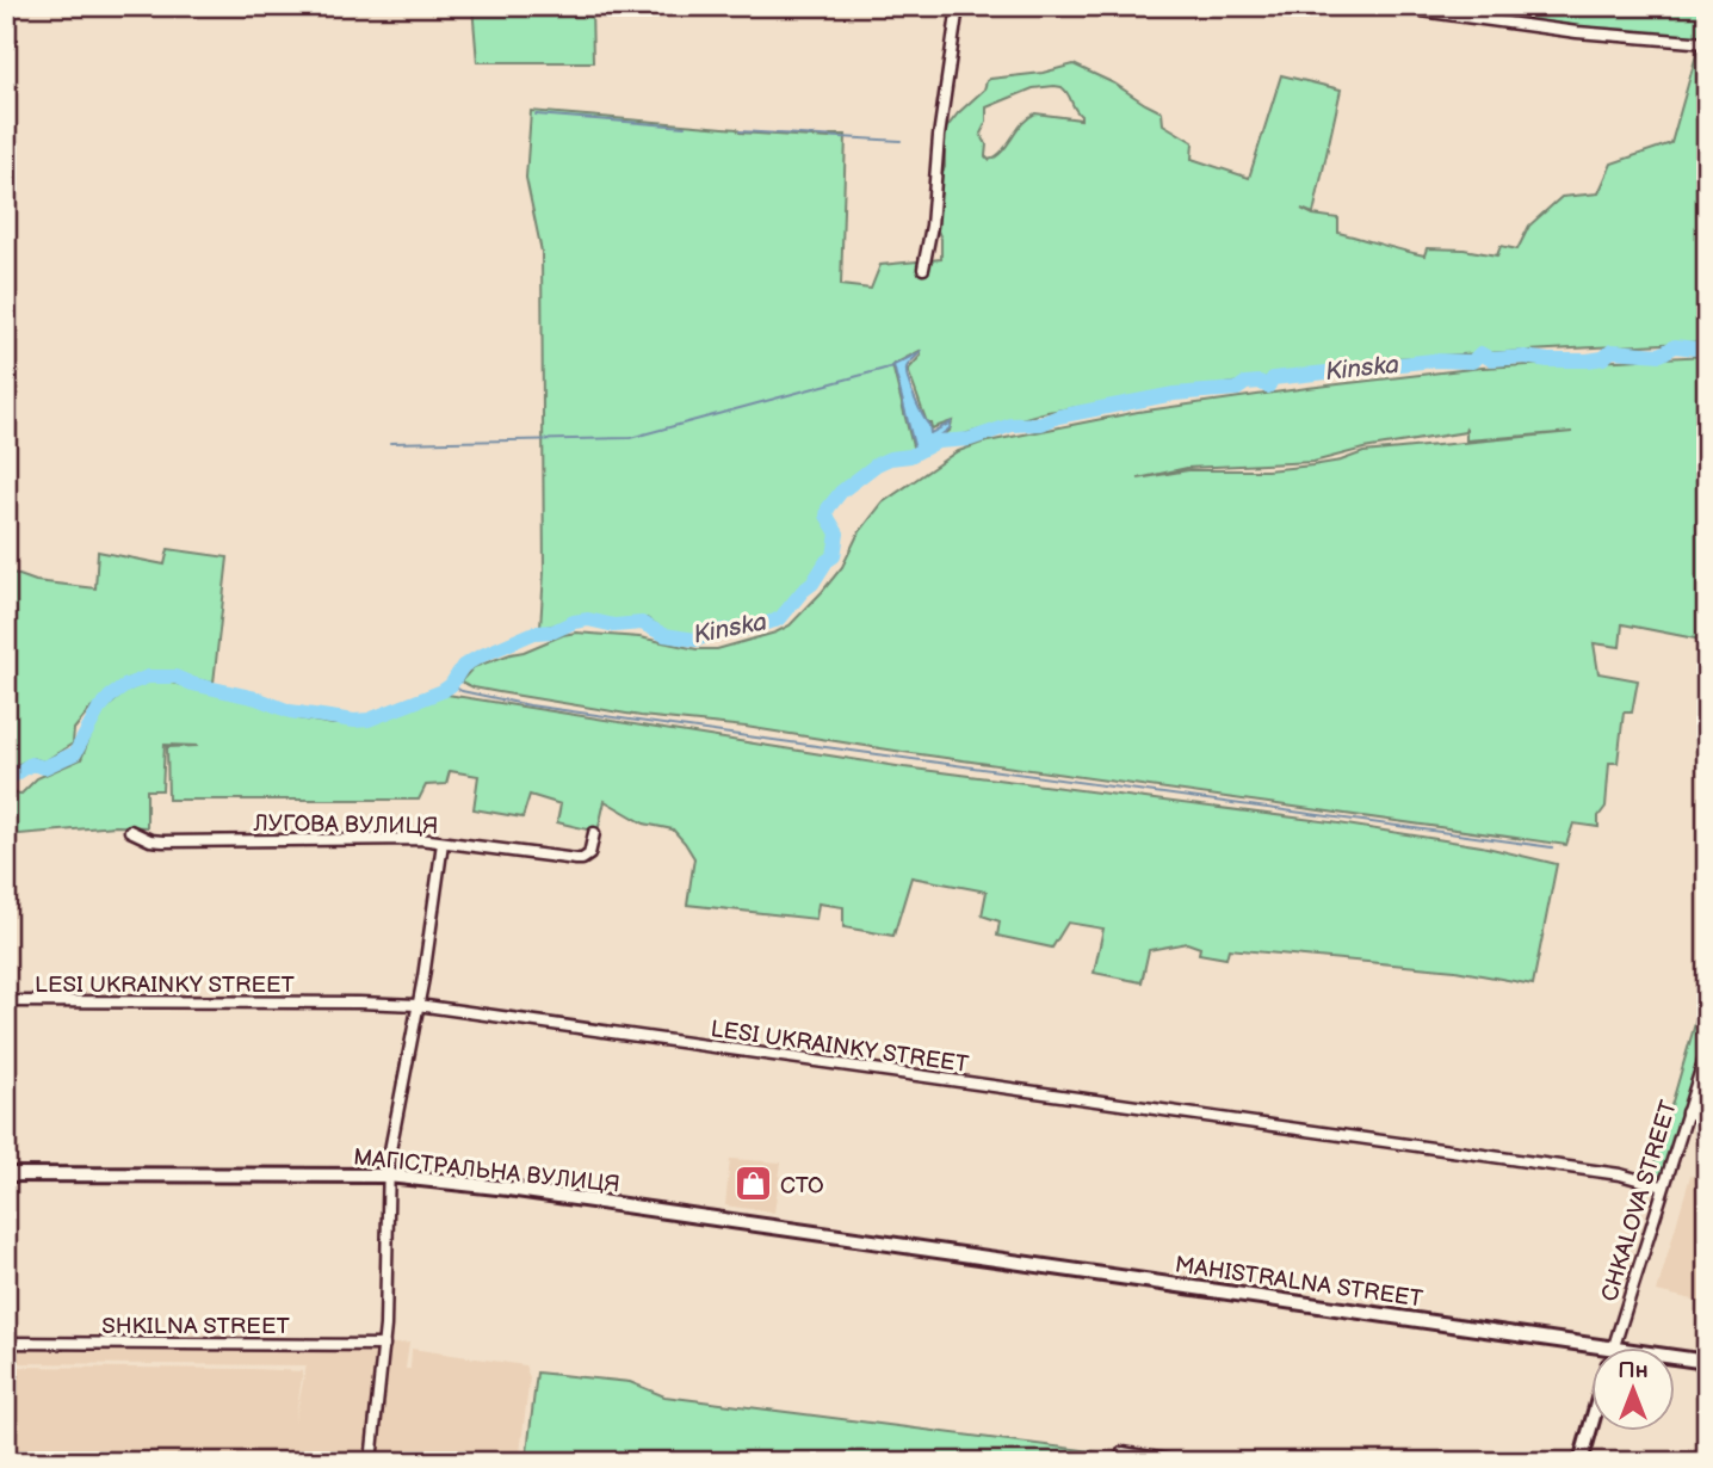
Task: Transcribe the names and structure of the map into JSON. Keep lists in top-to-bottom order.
{
  "streets": {
    "main road": ["МАГІСТРАЛЬНА ВУЛИЦЯ", "CHKALOVA STREET", "MAHISTRALNA STREET"],
    "street": ["ЛУГОВА ВУЛИЦЯ", "LESI UKRAINKY STREET", "SHKILNA STREET"]
  },
  "crossings": [
    ["LESI UKRAINKY STREET", "CHKALOVA STREET"],
    ["МАГІСТРАЛЬНА ВУЛИЦЯ", "MAHISTRALNA STREET"],
    ["CHKALOVA STREET", "MAHISTRALNA STREET"]
  ],
  "water": ["Kinska"],
  "places": {
    "shop": ["СТО"]
  },
  "north": "top"
}
